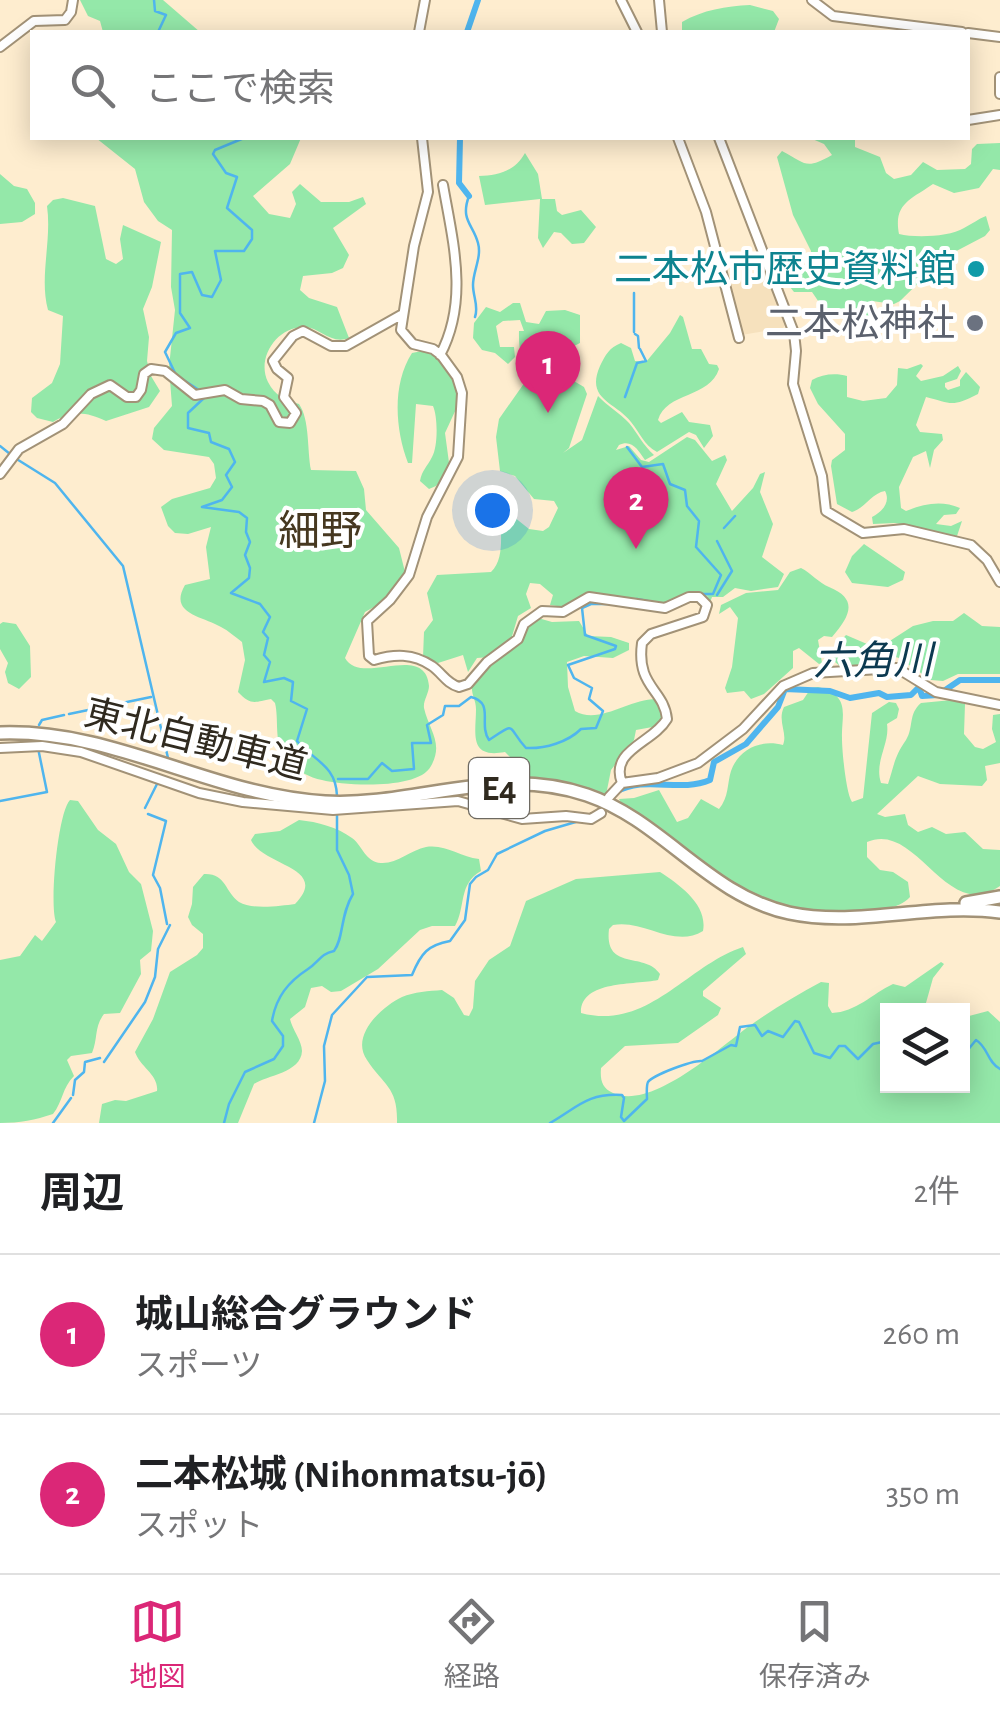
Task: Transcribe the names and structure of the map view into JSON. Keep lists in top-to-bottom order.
{
  "streets": {
    "highway": ["東北自動車道", "E4"]
  },
  "districts": ["細野"],
  "water": ["六角川"],
  "places": ["二本松市歴史資料館", "二本松神社"],
  "page": {
    "search": "ここで検索",
    "pins": ["1", "2"],
    "heading": ["周辺", "2件"],
    "list": [
      {
        "mark": "1",
        "name": "城山総合グラウンド",
        "note": "スポーツ",
        "value": "260 m"
      },
      {
        "mark": "2",
        "name": "二本松城 (Nihonmatsu-jō)",
        "note": "スポット",
        "value": "350 m"
      }
    ],
    "nav": ["地図", "経路", "保存済み"]
  }
}
